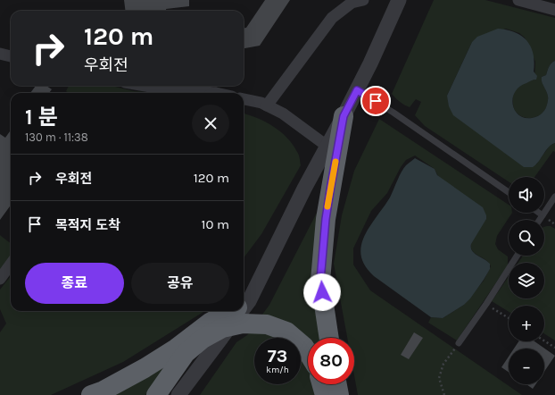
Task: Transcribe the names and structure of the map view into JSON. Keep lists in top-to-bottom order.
{
  "page": {
    "turn": ["120 m", "우회전"],
    "heading": ["1 분", "130 m · 11:38"],
    "list": [
      {
        "name": "우회전",
        "value": "120 m"
      },
      {
        "name": "목적지 도착",
        "value": "10 m"
      }
    ],
    "map_buttons": ["+", "−"],
    "buttons": ["종료", "공유"],
    "speed": "73 km/h",
    "limit": "80"
  }
}
